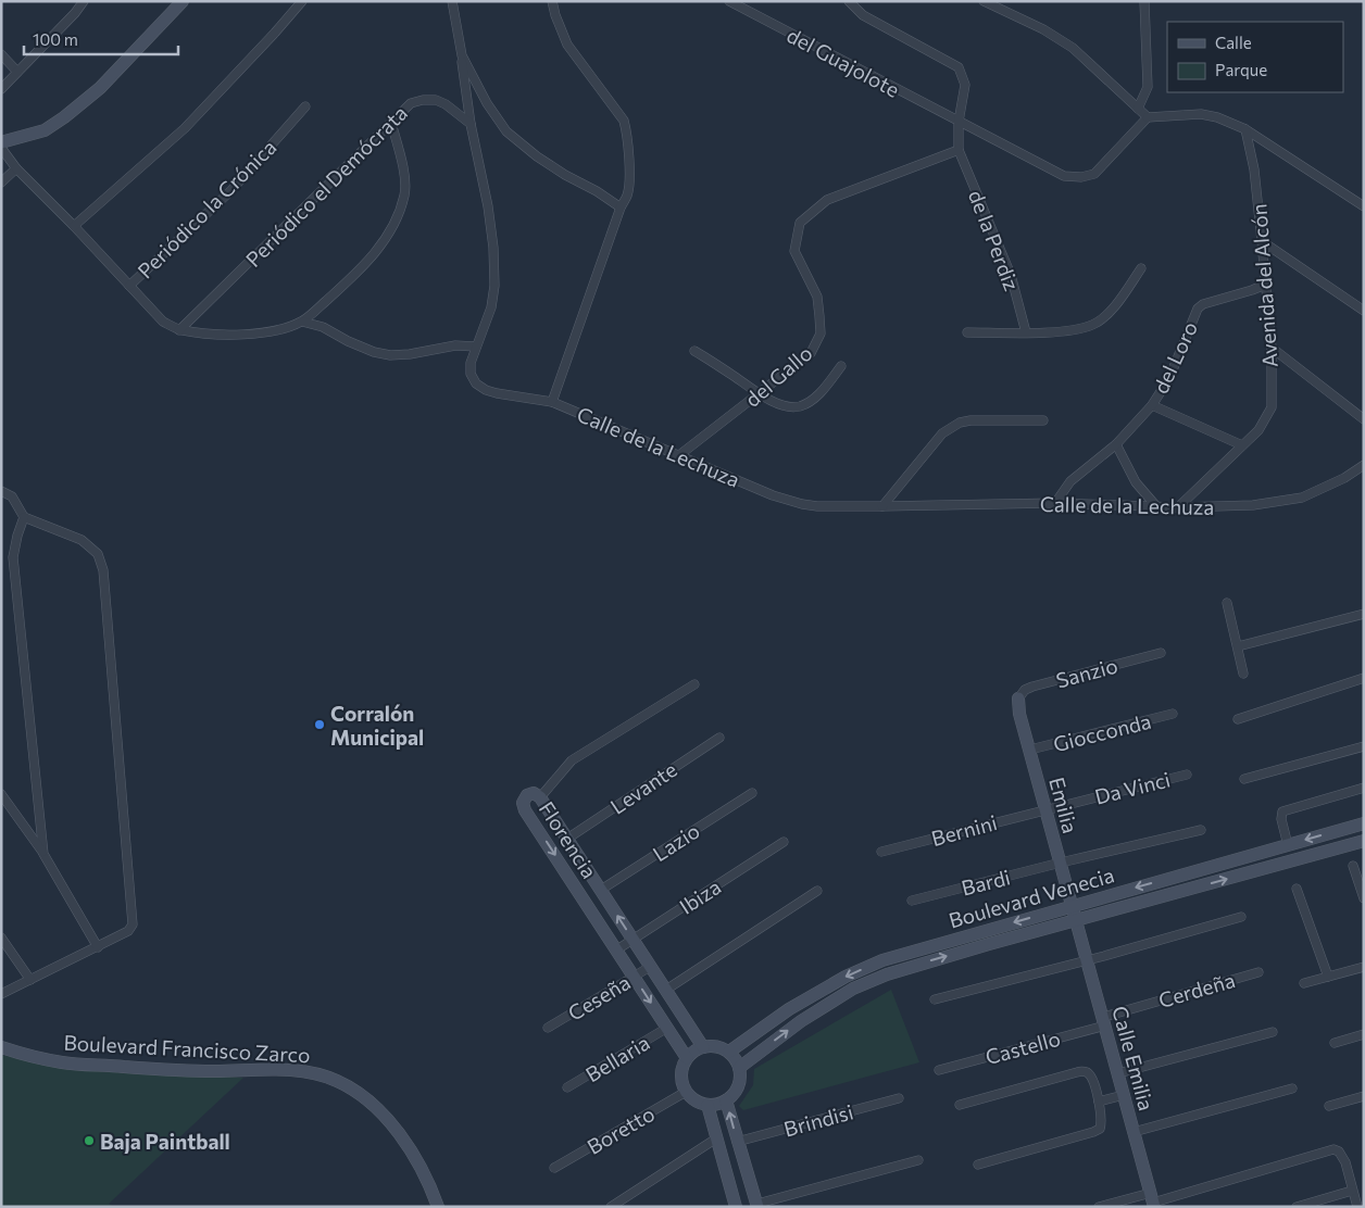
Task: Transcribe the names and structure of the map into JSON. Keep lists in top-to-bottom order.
{
  "streets": {
    "street": [
      "del Guajolote",
      "Periódico el Demócrata",
      "Periódico la Crónica",
      "de la Perdiz",
      "Avenida del Alcón",
      "del Loro",
      "del Gallo",
      "Calle de la Lechuza",
      "Sanzio",
      "Giocconda",
      "Levante",
      "Da Vinci",
      "Emilia",
      "Bernini",
      "Florencia",
      "Lazio",
      "Bardi",
      "Ibiza",
      "Boulevard Venecia",
      "Cerdeña",
      "Ceseña",
      "Castello",
      "Boulevard Francisco Zarco",
      "Bellaria",
      "Calle Emilia",
      "Brindisi",
      "Boretto"
    ]
  },
  "crossings": [
    ["de la Perdiz", "del Gallo"],
    ["Avenida del Alcón", "del Loro"],
    ["Avenida del Alcón", "Calle de la Lechuza"],
    ["del Loro", "Calle de la Lechuza"],
    ["del Gallo", "Calle de la Lechuza"],
    ["Sanzio", "Emilia"],
    ["Giocconda", "Emilia"],
    ["Levante", "Florencia"],
    ["Da Vinci", "Emilia"],
    ["Da Vinci", "Bernini"],
    ["Emilia", "Bernini"],
    ["Emilia", "Bardi"],
    ["Emilia", "Boulevard Venecia"],
    ["Emilia", "Calle Emilia"],
    ["Florencia", "Lazio"],
    ["Florencia", "Ibiza"],
    ["Florencia", "Boulevard Venecia"],
    ["Florencia", "Ceseña"],
    ["Florencia", "Bellaria"],
    ["Florencia", "Boretto"],
    ["Boulevard Venecia", "Calle Emilia"],
    ["Boulevard Venecia", "Boretto"],
    ["Cerdeña", "Castello"],
    ["Cerdeña", "Calle Emilia"],
    ["Castello", "Calle Emilia"]
  ],
  "places": ["Corralón Municipal", "Baja Paintball"],
  "legend": ["Calle", "Parque"],
  "scale_bar": "100 m"
}
